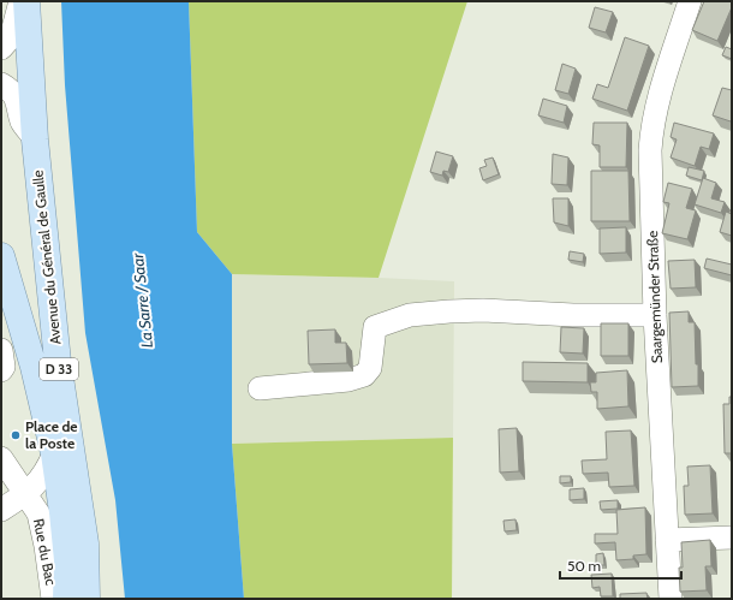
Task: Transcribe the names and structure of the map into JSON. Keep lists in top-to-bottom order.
{
  "streets": {
    "main road": ["Avenue du Général de Gaulle", "D 33"],
    "street": ["Saargemünder Straße", "Rue du Bac"]
  },
  "water": ["La Sarre / Saar"],
  "places": ["Place de la Poste"],
  "scale_bar": "50 m"
}
